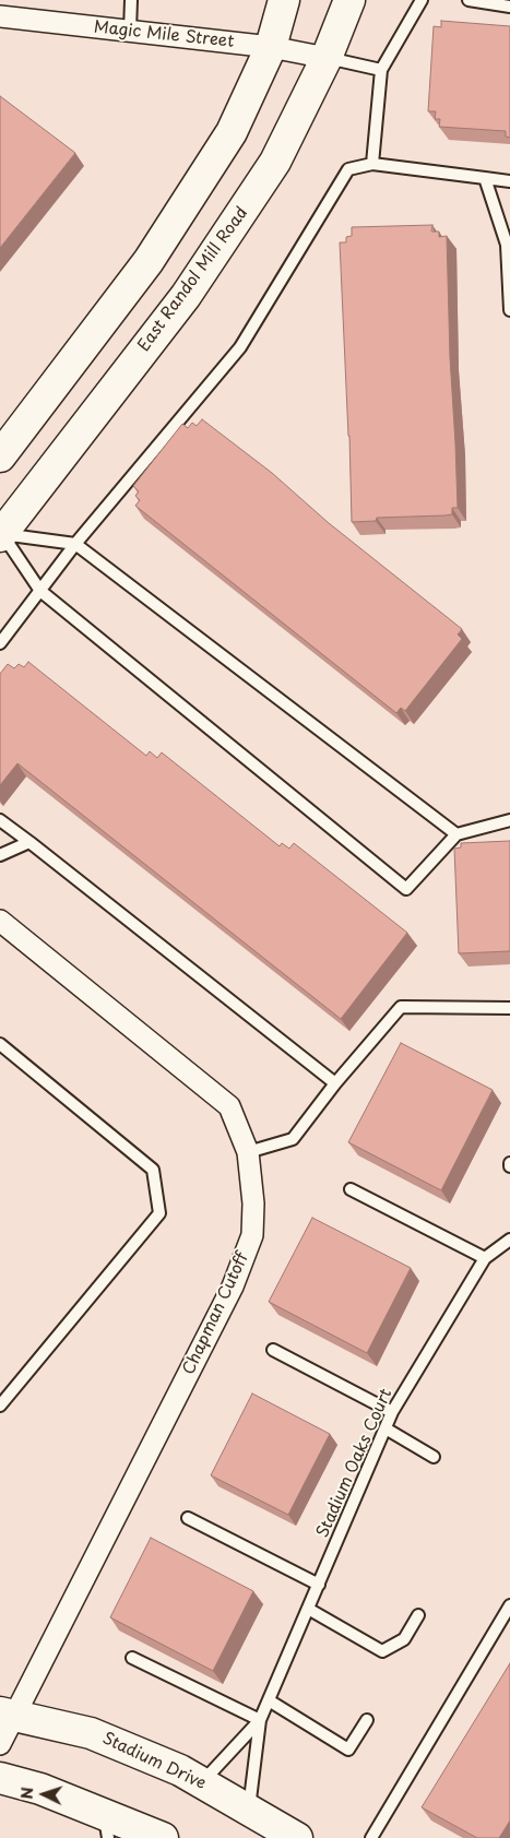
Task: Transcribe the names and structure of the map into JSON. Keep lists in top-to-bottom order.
{
  "streets": {
    "main road": ["East Randol Mill Road", "Stadium Drive"],
    "street": ["Magic Mile Street", "Chapman Cutoff"],
    "lane": ["Stadium Oaks Court"]
  },
  "crossings": [
    ["Magic Mile Street", "East Randol Mill Road"],
    ["Chapman Cutoff", "Stadium Drive"],
    ["Stadium Oaks Court", "Stadium Drive"]
  ],
  "north": "left"
}
